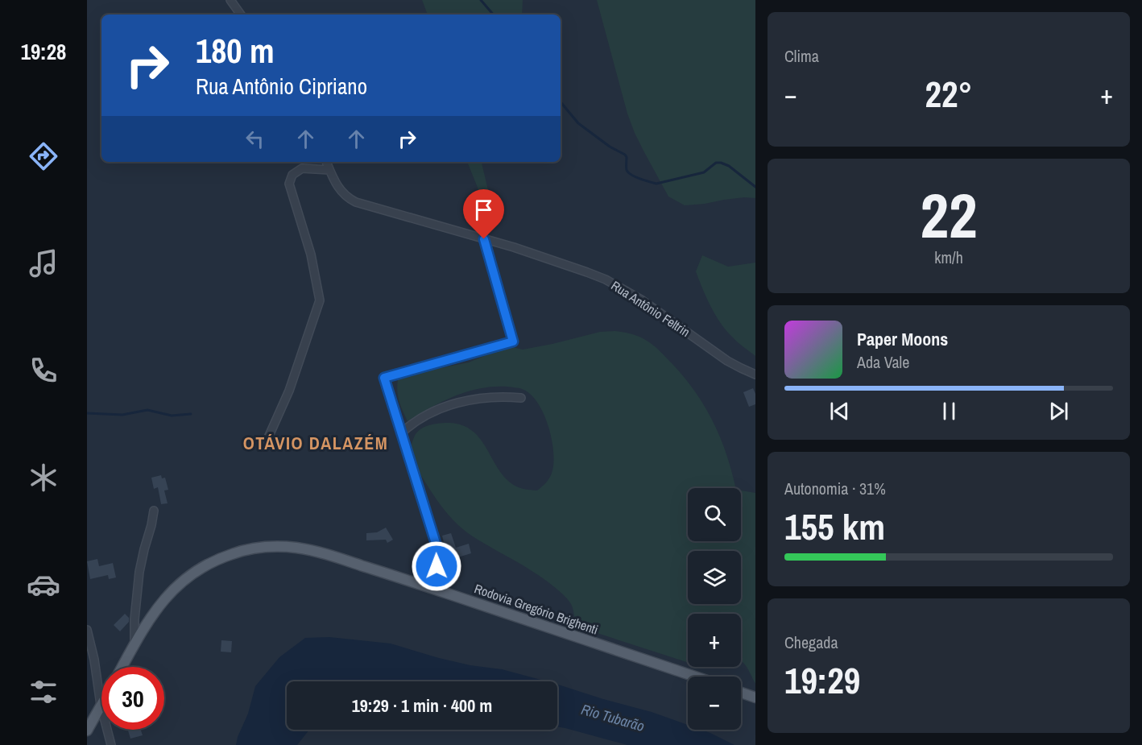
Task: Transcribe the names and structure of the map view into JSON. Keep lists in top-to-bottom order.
{
  "streets": {
    "main road": ["Rodovia Gregório Brighenti"],
    "street": ["Rua Antônio Feltrin"]
  },
  "districts": ["OTÁVIO DALAZÉM"],
  "water": ["Rio Tubarão"],
  "page": {
    "tabs": "19:28",
    "tile": [
      "Clima",
      ["22", "km/h"],
      ["Autonomia · 31%", "155 km"],
      ["Chegada", "19:29"]
    ],
    "turn": ["180 m", "Rua Antônio Cipriano"],
    "heat": ["−", "22°", "+"],
    "song": ["Paper Moons", "Ada Vale"],
    "map_buttons": ["+", "−"],
    "limit": "30",
    "trip": "19:29 · 1 min · 400 m"
  }
}
